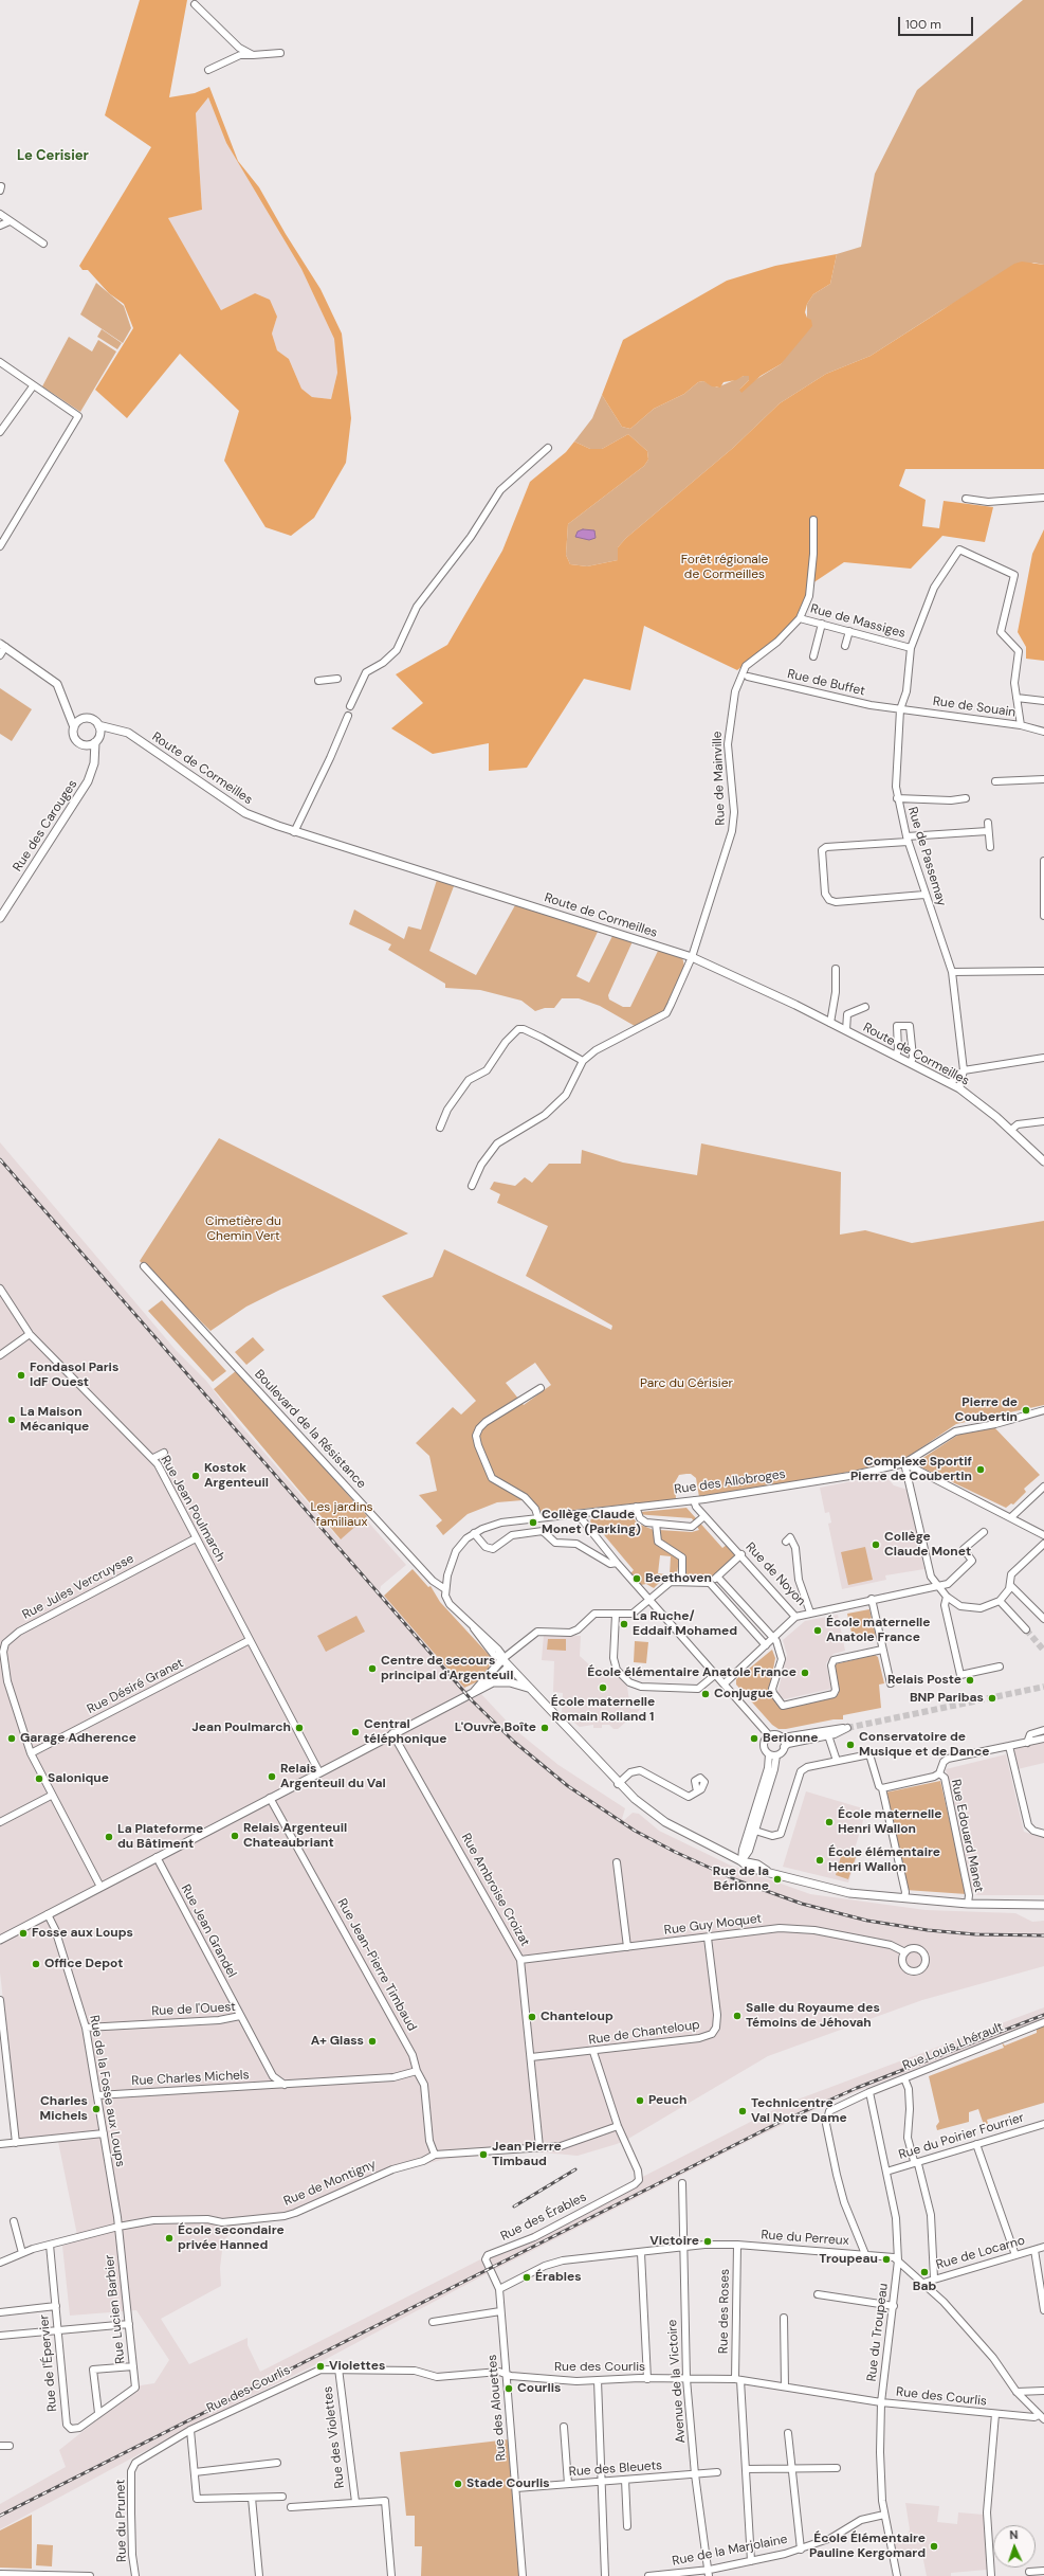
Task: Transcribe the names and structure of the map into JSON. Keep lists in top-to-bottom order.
{
  "streets": {
    "main road": ["Route de Cormeilles", "Rue des Carouges", "Boulevard de la Résistance"],
    "street": [
      "Rue de Massiges",
      "Rue de Buffet",
      "Rue de Souain",
      "Rue de Mainville",
      "Rue de Passemay",
      "Rue des Allobroges",
      "Rue Jean Poulmarch",
      "Rue de Noyon",
      "Rue Jules Vercruysse",
      "Rue Désiré Granet",
      "Rue Edouard Manet",
      "Rue Ambroise Croizat",
      "Rue Guy Moquet",
      "Rue Jean Grandel",
      "Rue Jean-Pierre Timbaud",
      "Rue de l'Ouest",
      "Rue de Chanteloup",
      "Rue Louis Lhérault",
      "Rue Charles Michels",
      "Rue de la Fosse aux Loups",
      "Rue du Poirier Fourrier",
      "Rue de Montigny",
      "Rue des Érables",
      "Rue du Perreux",
      "Rue de Locarno",
      "Rue Lucien Barbier",
      "Rue des Roses",
      "Rue du Troupeau",
      "Rue de l'Épervier",
      "Rue des Courlis",
      "Avenue de la Victoire",
      "Rue des Alouettes",
      "Rue des Violettes",
      "Rue des Bleuets",
      "Rue du Prunet",
      "Rue de la Marjolaine"
    ]
  },
  "crossings": [
    ["Rue de Massiges", "Rue de Mainville"],
    ["Rue de Massiges", "Rue de Passemay"],
    ["Rue de Buffet", "Rue de Souain"],
    ["Rue de Buffet", "Rue de Passemay"],
    ["Rue de Souain", "Rue de Passemay"],
    ["Route de Cormeilles", "Rue de Mainville"],
    ["Route de Cormeilles", "Rue de Passemay"],
    ["Boulevard de la Résistance", "Rue des Allobroges"],
    ["Boulevard de la Résistance", "Rue Edouard Manet"],
    ["Rue des Allobroges", "Rue de Noyon"],
    ["Rue Jean Poulmarch", "Rue Jules Vercruysse"],
    ["Rue Jean Poulmarch", "Rue Désiré Granet"],
    ["Rue Jules Vercruysse", "Rue Désiré Granet"],
    ["Rue Ambroise Croizat", "Rue Guy Moquet"],
    ["Rue Ambroise Croizat", "Rue de Chanteloup"],
    ["Rue Ambroise Croizat", "Rue de Montigny"],
    ["Rue Guy Moquet", "Rue de Chanteloup"],
    ["Rue Jean Grandel", "Rue de l'Ouest"],
    ["Rue Jean-Pierre Timbaud", "Rue de Montigny"],
    ["Rue de l'Ouest", "Rue Charles Michels"],
    ["Rue de l'Ouest", "Rue de la Fosse aux Loups"],
    ["Rue Louis Lhérault", "Rue du Perreux"],
    ["Rue Louis Lhérault", "Rue du Troupeau"],
    ["Rue Charles Michels", "Rue de la Fosse aux Loups"],
    ["Rue de la Fosse aux Loups", "Rue de Montigny"],
    ["Rue de la Fosse aux Loups", "Rue Lucien Barbier"],
    ["Rue du Poirier Fourrier", "Rue du Troupeau"],
    ["Rue de Montigny", "Rue des Érables"],
    ["Rue de Montigny", "Rue Lucien Barbier"],
    ["Rue de Montigny", "Rue de l'Épervier"],
    ["Rue des Érables", "Rue du Perreux"],
    ["Rue des Érables", "Rue des Alouettes"],
    ["Rue du Perreux", "Rue de Locarno"],
    ["Rue du Perreux", "Rue des Roses"],
    ["Rue du Perreux", "Rue du Troupeau"],
    ["Rue du Perreux", "Rue des Courlis"],
    ["Rue du Perreux", "Avenue de la Victoire"],
    ["Rue du Perreux", "Rue des Alouettes"],
    ["Rue Lucien Barbier", "Rue de l'Épervier"],
    ["Rue des Roses", "Rue des Courlis"],
    ["Rue des Roses", "Rue de la Marjolaine"],
    ["Rue du Troupeau", "Rue des Courlis"],
    ["Rue du Troupeau", "Rue de la Marjolaine"],
    ["Rue des Courlis", "Avenue de la Victoire"],
    ["Rue des Courlis", "Rue des Alouettes"],
    ["Rue des Courlis", "Rue des Violettes"],
    ["Rue des Courlis", "Rue du Prunet"],
    ["Avenue de la Victoire", "Rue des Bleuets"],
    ["Avenue de la Victoire", "Rue de la Marjolaine"],
    ["Rue des Alouettes", "Rue des Bleuets"]
  ],
  "districts": ["Le Cerisier"],
  "parks": [
    "Forêt régionale de Cormeilles",
    "Cimetière du Chemin Vert",
    "Parc du Cérisier",
    "Les jardins familiaux"
  ],
  "places": [
    "Fondasol Paris IdF Ouest",
    "Pierre de Coubertin",
    "La Maison Mécanique",
    "Complexe Sportif Pierre de Coubertin",
    "Kostok Argenteuil",
    "Collège Claude Monet (Parking)",
    "Collège Claude Monet",
    "Beethoven",
    "La Ruche/ Eddaif Mohamed",
    "École maternelle Anatole France",
    "Centre de secours principal d'Argenteuil",
    "École élémentaire Anatole France",
    "Relais Poste",
    "École maternelle Romain Rolland 1",
    "Conjugue",
    "BNP Paribas",
    "Jean Poulmarch",
    "L'Ouvre Boîte",
    "Central téléphonique",
    "Garage Adherence",
    "Berionne",
    "Conservatoire de Musique et de Dance",
    "Relais Argenteuil du Val",
    "Salonique",
    "École maternelle Henri Wallon",
    "Relais Argenteuil Chateaubriant",
    "La Plateforme du Bâtiment",
    "École élémentaire Henri Wallon",
    "Rue de la Bérionne",
    "Fosse aux Loups",
    "Office Depot",
    "Salle du Royaume des Témoins de Jéhovah",
    "Chanteloup",
    "A+ Glass",
    "Peuch",
    "Charles Michels",
    "Technicentre Val Notre Dame",
    "Jean Pierre Timbaud",
    "École secondaire privée Hanned",
    "Victoire",
    "Troupeau",
    "Bab",
    "Érables",
    "Violettes",
    "Courlis",
    "Stade Courlis",
    "École Élémentaire Pauline Kergomard"
  ],
  "scale_bar": "100 m",
  "north": "top"
}
